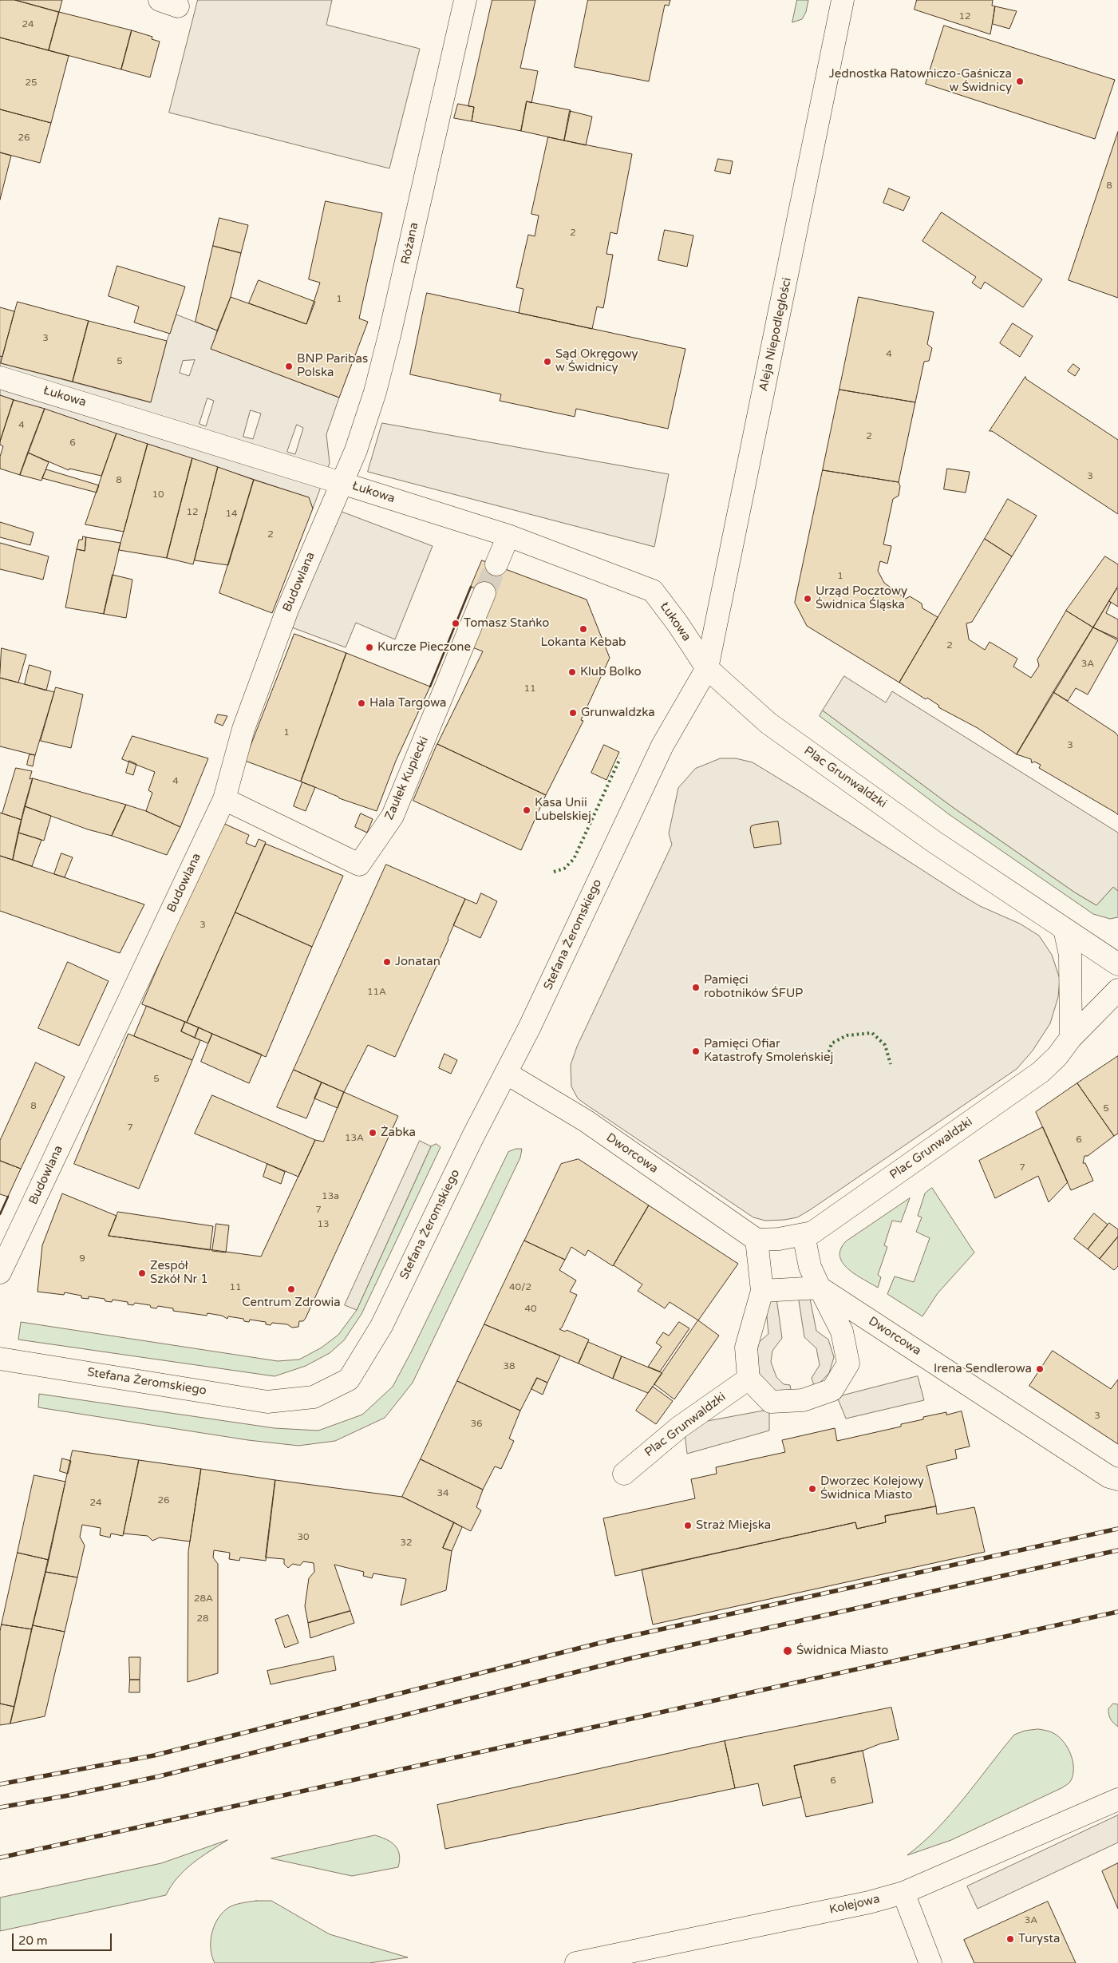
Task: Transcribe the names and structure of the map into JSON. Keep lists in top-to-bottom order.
{
  "streets": {
    "street": [
      "Różana",
      "Aleja Niepodległości",
      "Łukowa",
      "Budowlana",
      "Plac Grunwaldzki",
      "Zaułek Kupiecki",
      "Stefana Żeromskiego",
      "Dworcowa",
      "Kolejowa"
    ]
  },
  "crossings": [
    ["Różana", "Łukowa"],
    ["Różana", "Budowlana"],
    ["Aleja Niepodległości", "Łukowa"],
    ["Aleja Niepodległości", "Plac Grunwaldzki"],
    ["Aleja Niepodległości", "Stefana Żeromskiego"],
    ["Łukowa", "Budowlana"],
    ["Łukowa", "Plac Grunwaldzki"],
    ["Łukowa", "Stefana Żeromskiego"],
    ["Budowlana", "Zaułek Kupiecki"],
    ["Plac Grunwaldzki", "Stefana Żeromskiego"],
    ["Plac Grunwaldzki", "Dworcowa"],
    ["Stefana Żeromskiego", "Dworcowa"]
  ],
  "places": [
    "Jednostka Ratowniczo-Gaśnicza w Świdnicy",
    "Sąd Okręgowy w Świdnicy",
    "BNP Paribas Polska",
    "Urząd Pocztowy Świdnica Śląska",
    "Tomasz Stańko",
    "Lokanta Kebab",
    "Kurcze Pieczone",
    "Klub Bolko",
    "Hala Targowa",
    "Grunwaldzka",
    "Kasa Unii Lubelskiej",
    "Jonatan",
    "Pamięci robotników ŚFUP",
    "Pamięci Ofiar Katastrofy Smoleńskiej",
    "Żabka",
    "Zespół Szkół Nr 1",
    "Centrum Zdrowia",
    "Irena Sendlerowa",
    "Dworzec Kolejowy Świdnica Miasto",
    "Straż Miejska",
    "Świdnica Miasto",
    "Turysta"
  ],
  "house_numbers": [
    "12",
    "24",
    "25",
    "26",
    "8",
    "2",
    "1",
    "3",
    "4",
    "5",
    "4",
    "2",
    "6",
    "3",
    "8",
    "10",
    "12",
    "14",
    "2",
    "1",
    "2",
    "3A",
    "11",
    "1",
    "3",
    "4",
    "3",
    "11A",
    "5",
    "8",
    "5",
    "7",
    "13A",
    "6",
    "7",
    "13a",
    "7",
    "13",
    "9",
    "11",
    "40/2",
    "40",
    "38",
    "3",
    "36",
    "34",
    "26",
    "24",
    "30",
    "32",
    "28A",
    "28",
    "6",
    "3A"
  ],
  "scale_bar": "20 m"
}
